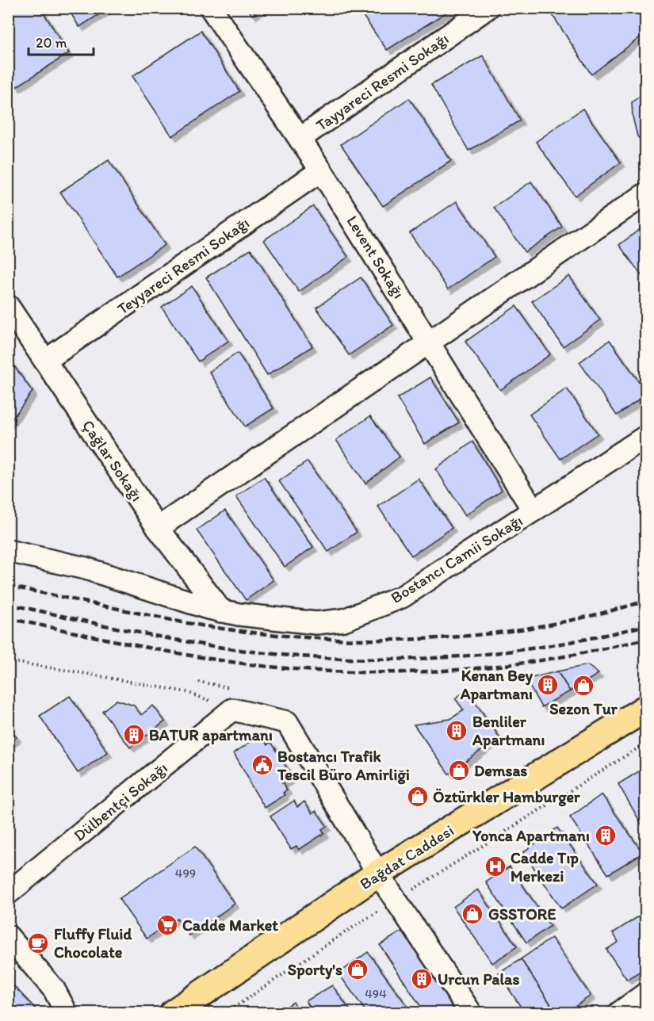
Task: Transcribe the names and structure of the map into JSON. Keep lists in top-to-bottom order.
{
  "streets": {
    "main road": ["Bağdat Caddesi"],
    "street": [
      "Tayyareci Resmi Sokağı",
      "Levent Sokağı",
      "Teyyareci Resmi Sokağı",
      "Çağlar Sokağı",
      "Bostancı Camii Sokağı",
      "Dülbentçi Sokağı"
    ]
  },
  "crossings": [
    ["Tayyareci Resmi Sokağı", "Levent Sokağı"],
    ["Levent Sokağı", "Teyyareci Resmi Sokağı"],
    ["Levent Sokağı", "Bostancı Camii Sokağı"],
    ["Teyyareci Resmi Sokağı", "Çağlar Sokağı"],
    ["Çağlar Sokağı", "Bostancı Camii Sokağı"]
  ],
  "places": {
    "building": [
      "Kenan Bey Apartmanı",
      "Benliler Apartmanı",
      "BATUR apartmanı",
      "Yonca Apartmanı",
      "Urcun Palas"
    ],
    "shop": [
      "Sezon Tur",
      "Demsas",
      "Öztürkler Hamburger",
      "GSSTORE",
      "Sporty's"
    ],
    "public building": ["Bostancı Trafik Tescil Büro Amirliği"],
    "hospital": ["Cadde Tıp Merkezi"],
    "supermarket": ["Cadde Market"],
    "cafe": ["Fluffy Fluid Chocolate"]
  },
  "house_numbers": ["499", "494"],
  "scale_bar": "20 m"
}
